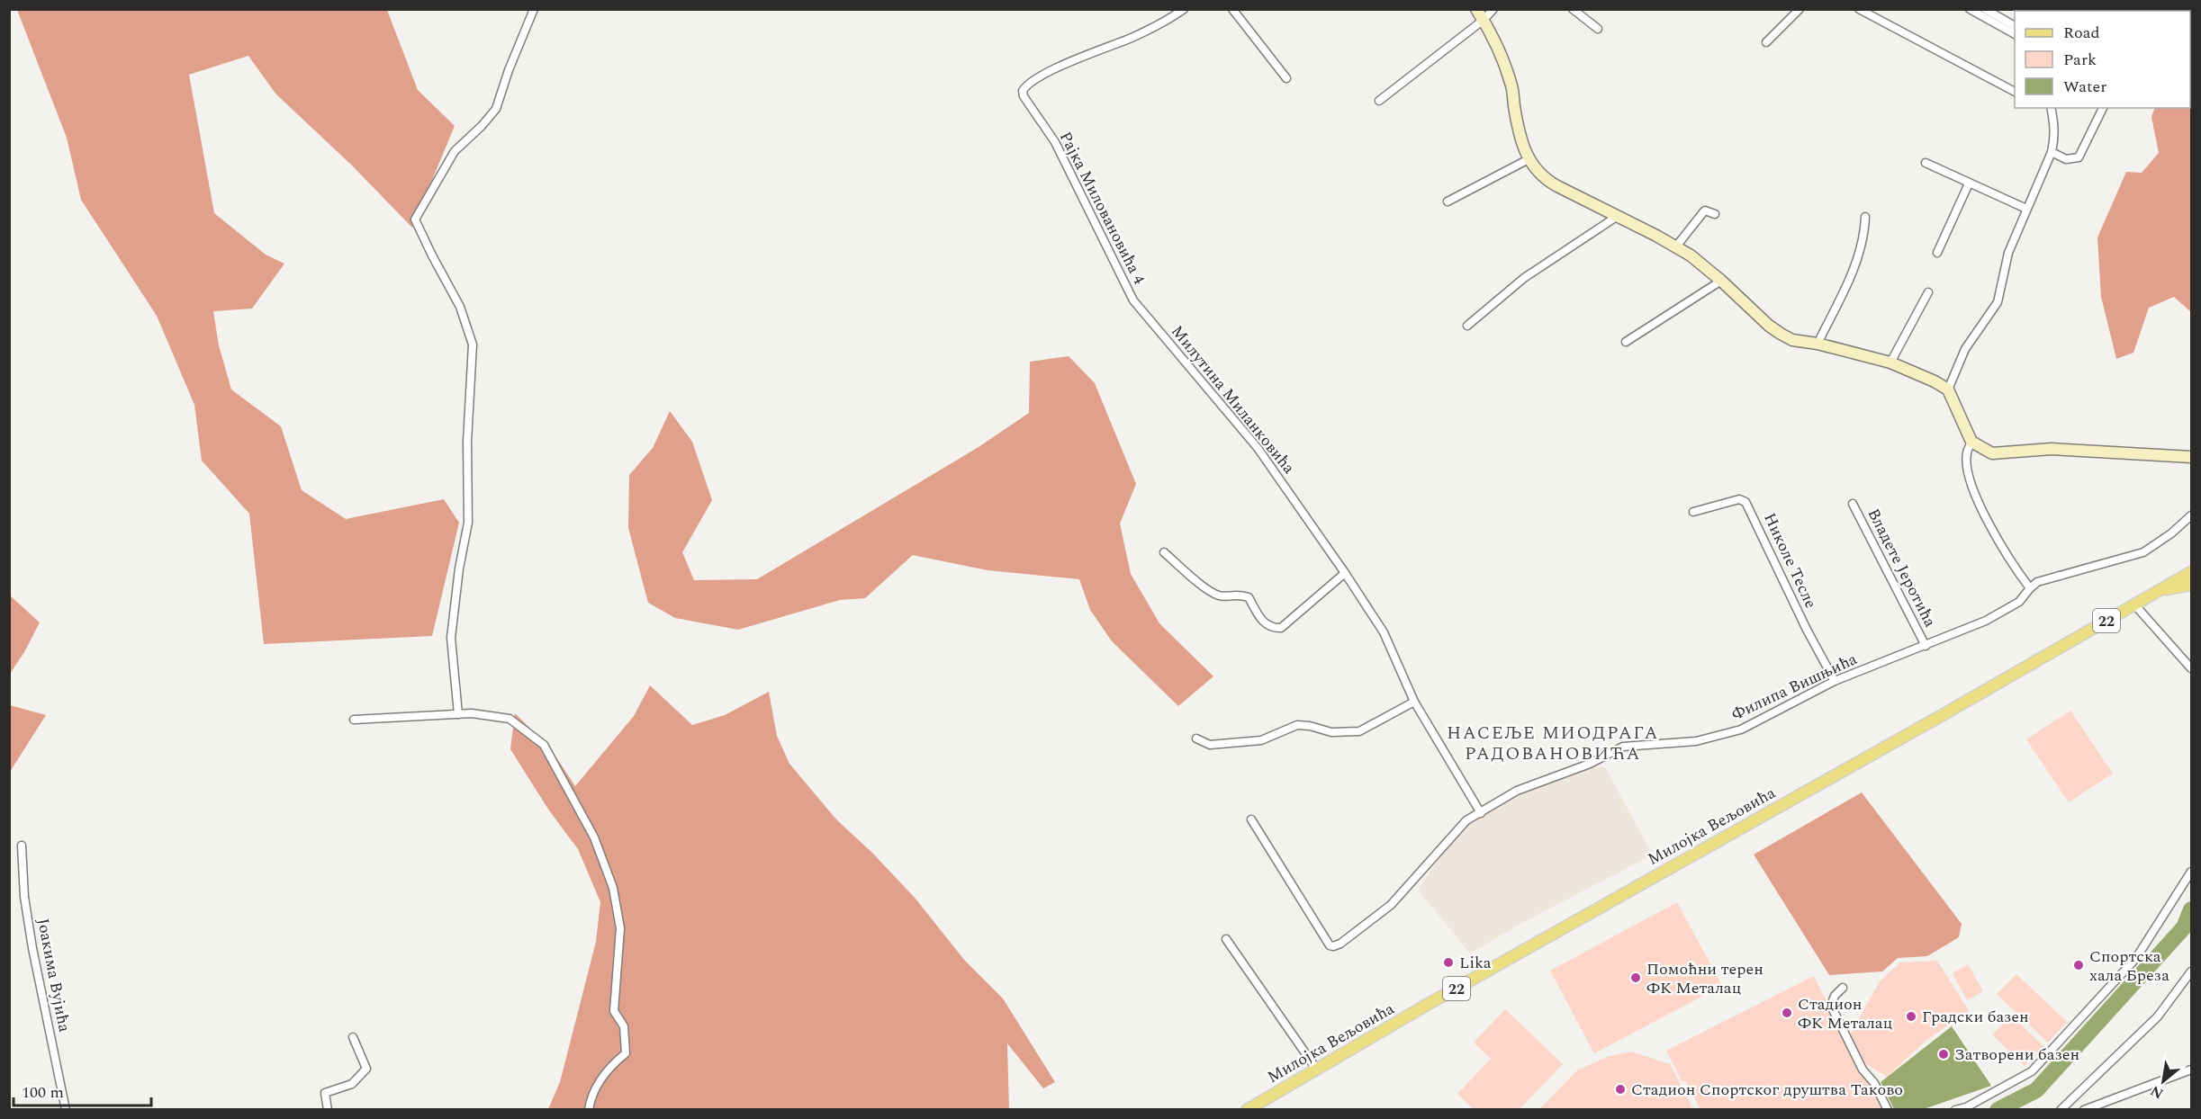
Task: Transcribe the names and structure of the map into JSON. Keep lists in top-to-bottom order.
{
  "streets": {
    "main road": ["22", "Милојка Вељовића"],
    "street": [
      "Рајка Миловановића 4",
      "Милутина Миланковића",
      "Николе Тесле",
      "Владете Јеротића",
      "Филипа Вишњића",
      "Јоакима Вујића"
    ]
  },
  "crossings": [
    ["Рајка Миловановића 4", "Милутина Миланковића"],
    ["Милутина Миланковића", "Филипа Вишњића"],
    ["Николе Тесле", "Филипа Вишњића"],
    ["Владете Јеротића", "Филипа Вишњића"]
  ],
  "districts": ["НАСЕЉЕ МИОДРАГА РАДОВАНОВИЋА"],
  "places": [
    "Lika",
    "Спортска хала Бреза",
    "Помоћни терен ФК Металац",
    "Стадион ФК Металац",
    "Градски базен",
    "Затворени базен",
    "Стадион Спортског друштва Таково"
  ],
  "legend": ["Road", "Park", "Water"],
  "scale_bar": "100 m",
  "north": "bottom left"
}
